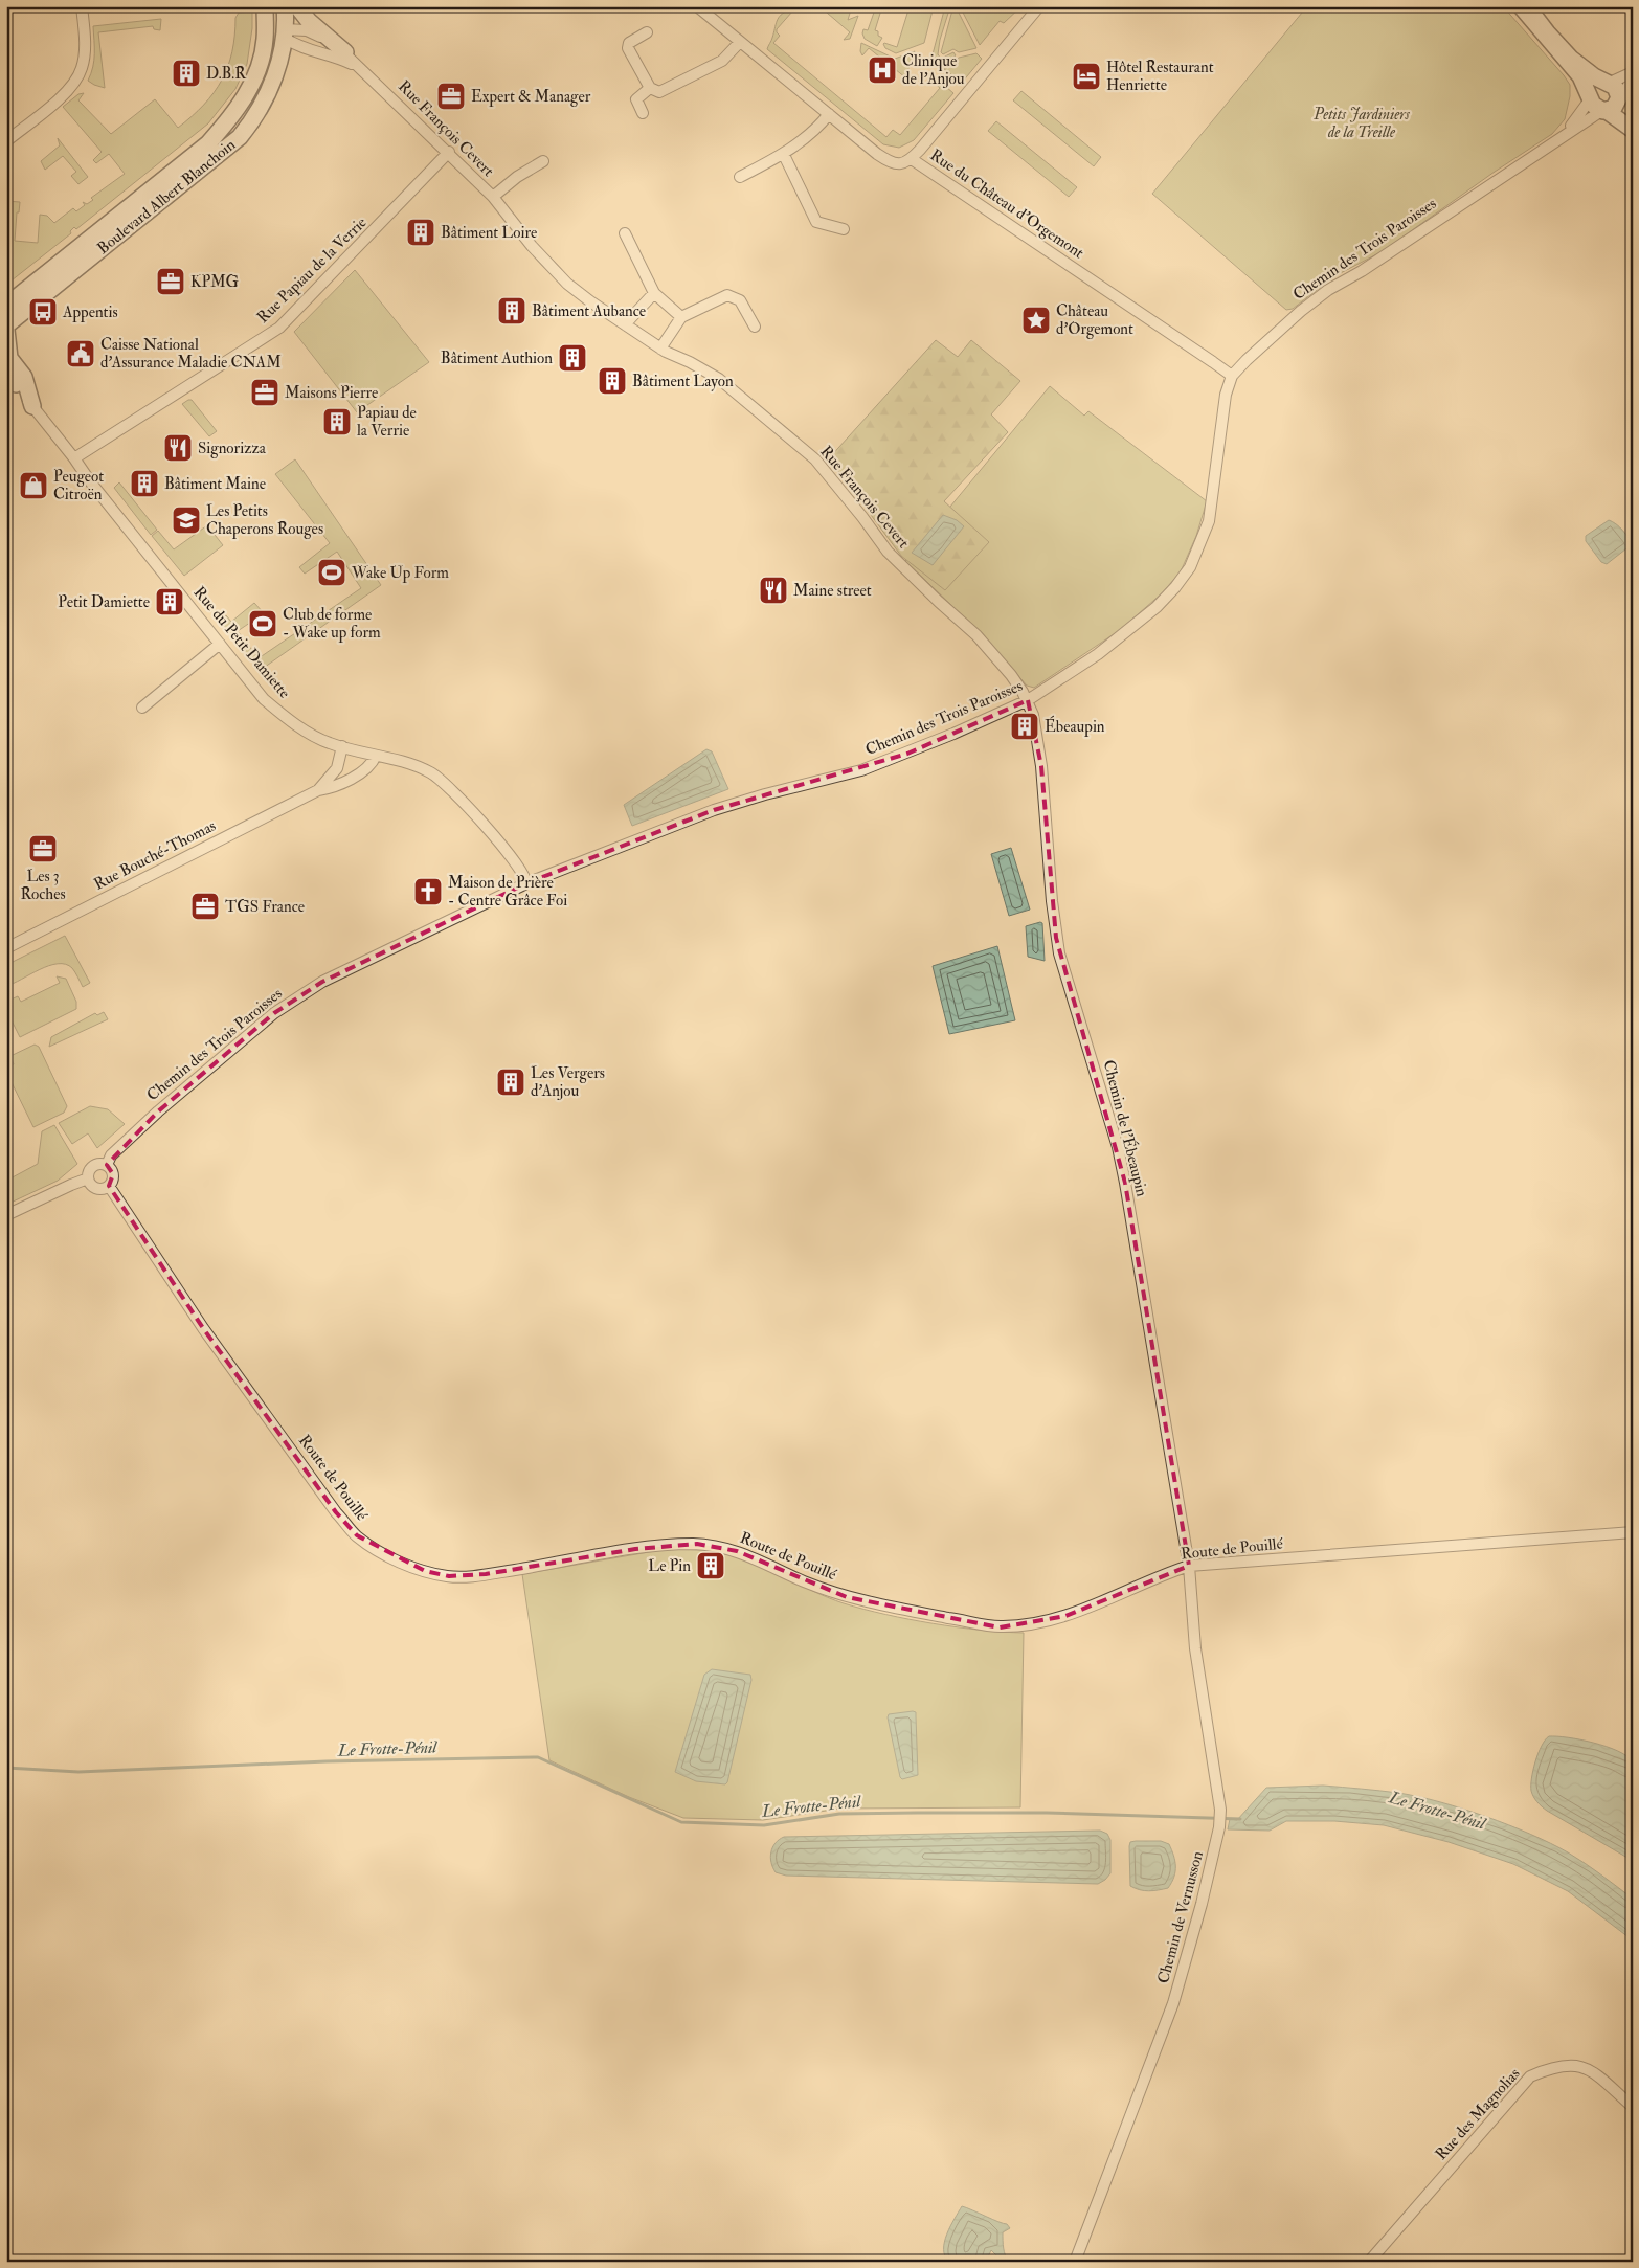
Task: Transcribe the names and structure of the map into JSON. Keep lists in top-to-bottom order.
{
  "streets": {
    "street": [
      "Rue François Cevert",
      "Boulevard Albert Blanchoin",
      "Rue du Château d'Orgemont",
      "Chemin des Trois Paroisses",
      "Rue Papiau de la Verrie",
      "Rue du Petit Damiette",
      "Rue Bouché-Thomas",
      "Chemin de l'Ébeaupin",
      "Route de Pouillé",
      "Chemin de Vernusson",
      "Rue des Magnolias"
    ]
  },
  "crossings": [
    ["Rue François Cevert", "Boulevard Albert Blanchoin"],
    ["Rue François Cevert", "Chemin des Trois Paroisses"],
    ["Rue François Cevert", "Rue Papiau de la Verrie"],
    ["Rue François Cevert", "Chemin de l'Ébeaupin"],
    ["Rue du Château d'Orgemont", "Chemin des Trois Paroisses"],
    ["Chemin des Trois Paroisses", "Rue du Petit Damiette"],
    ["Chemin des Trois Paroisses", "Chemin de l'Ébeaupin"],
    ["Chemin des Trois Paroisses", "Route de Pouillé"],
    ["Rue Papiau de la Verrie", "Rue du Petit Damiette"],
    ["Rue du Petit Damiette", "Rue Bouché-Thomas"],
    ["Chemin de l'Ébeaupin", "Route de Pouillé"],
    ["Chemin de l'Ébeaupin", "Chemin de Vernusson"],
    ["Route de Pouillé", "Chemin de Vernusson"]
  ],
  "water": ["Le Frotte-Pénil"],
  "parks": ["Petits Jardiniers de la Treille"],
  "places": {
    "hospital": ["Clinique de l'Anjou"],
    "building": [
      "D.B.R",
      "Bâtiment Loire",
      "Bâtiment Aubance",
      "Bâtiment Authion",
      "Bâtiment Layon",
      "Papiau de la Verrie",
      "Bâtiment Maine",
      "Petit Damiette",
      "Ébeaupin",
      "Les Vergers d'Anjou",
      "Le Pin"
    ],
    "hotel": ["Hôtel Restaurant Henriette"],
    "office": [
      "Expert & Manager",
      "KPMG",
      "Maisons Pierre",
      "Les 3 Roches",
      "TGS France"
    ],
    "bus stop": ["Appentis"],
    "place": ["Château d'Orgemont"],
    "public building": ["Caisse National d’Assurance Maladie CNAM"],
    "restaurant": ["Signorizza", "Maine street"],
    "shop": ["Peugeot Citroën"],
    "school or university": ["Les Petits Chaperons Rouges"],
    "sports": ["Wake Up Form", "Club de forme - Wake up form"],
    "church": ["Maison de Prière - Centre Grâce Foi"]
  }
}
